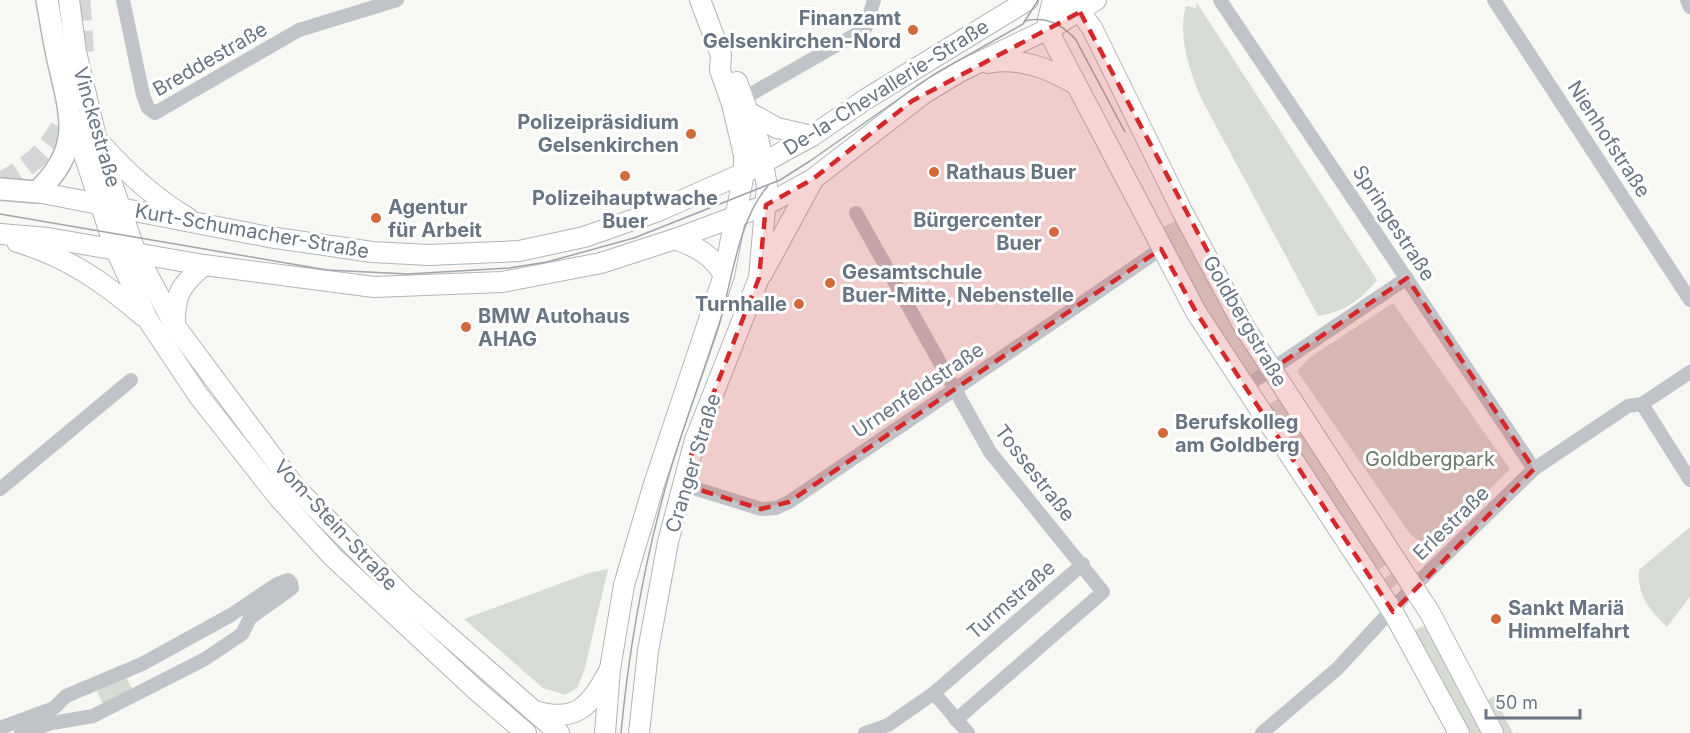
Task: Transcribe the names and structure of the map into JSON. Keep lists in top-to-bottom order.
{
  "streets": {
    "main road": [
      "De-la-Chevallerie-Straße",
      "Vinckestraße",
      "Kurt-Schumacher-Straße",
      "Goldbergstraße",
      "Cranger Straße",
      "Vom-Stein-Straße"
    ],
    "street": [
      "Breddestraße",
      "Nienhofstraße",
      "Springestraße",
      "Urnenfeldstraße",
      "Tossestraße",
      "Erlestraße",
      "Turmstraße"
    ]
  },
  "crossings": [
    ["De-la-Chevallerie-Straße", "Kurt-Schumacher-Straße"],
    ["De-la-Chevallerie-Straße", "Goldbergstraße"],
    ["De-la-Chevallerie-Straße", "Cranger Straße"],
    ["Vinckestraße", "Kurt-Schumacher-Straße"],
    ["Vinckestraße", "Vom-Stein-Straße"],
    ["Springestraße", "Erlestraße"],
    ["Kurt-Schumacher-Straße", "Cranger Straße"],
    ["Kurt-Schumacher-Straße", "Vom-Stein-Straße"],
    ["Goldbergstraße", "Urnenfeldstraße"],
    ["Goldbergstraße", "Erlestraße"],
    ["Urnenfeldstraße", "Cranger Straße"],
    ["Urnenfeldstraße", "Tossestraße"],
    ["Tossestraße", "Turmstraße"]
  ],
  "parks": ["Goldbergpark"],
  "places": [
    "Finanzamt Gelsenkirchen-Nord",
    "Polizeipräsidium Gelsenkirchen",
    "Rathaus Buer",
    "Polizeihauptwache Buer",
    "Agentur für Arbeit",
    "Bürgercenter Buer",
    "Gesamtschule Buer-Mitte, Nebenstelle",
    "Turnhalle",
    "BMW Autohaus AHAG",
    "Berufskolleg am Goldberg",
    "Sankt Mariä Himmelfahrt"
  ],
  "scale_bar": "50 m"
}
